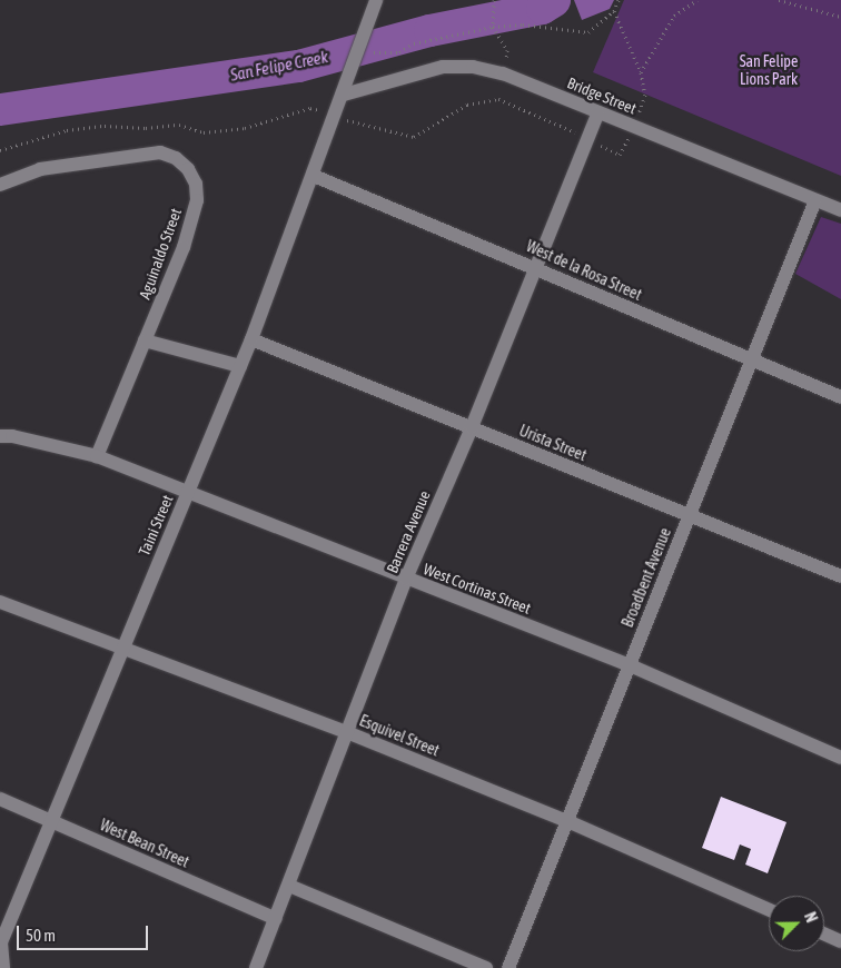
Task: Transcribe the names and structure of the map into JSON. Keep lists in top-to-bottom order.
{
  "streets": {
    "street": [
      "Bridge Street",
      "Aguinaldo Street",
      "West de la Rosa Street",
      "Urista Street",
      "Taini Street",
      "Barrera Avenue",
      "Broadbent Avenue",
      "West Cortinas Street",
      "Esquivel Street",
      "West Bean Street"
    ]
  },
  "crossings": [
    ["Bridge Street", "Taini Street"],
    ["Bridge Street", "Barrera Avenue"],
    ["Bridge Street", "Broadbent Avenue"],
    ["Aguinaldo Street", "West Cortinas Street"],
    ["West de la Rosa Street", "Taini Street"],
    ["West de la Rosa Street", "Barrera Avenue"],
    ["West de la Rosa Street", "Broadbent Avenue"],
    ["Urista Street", "Taini Street"],
    ["Urista Street", "Barrera Avenue"],
    ["Urista Street", "Broadbent Avenue"],
    ["Taini Street", "West Cortinas Street"],
    ["Taini Street", "Esquivel Street"],
    ["Taini Street", "West Bean Street"],
    ["Barrera Avenue", "West Cortinas Street"],
    ["Barrera Avenue", "Esquivel Street"],
    ["Barrera Avenue", "West Bean Street"],
    ["Broadbent Avenue", "West Cortinas Street"],
    ["Broadbent Avenue", "Esquivel Street"]
  ],
  "water": ["San Felipe Creek"],
  "parks": ["San Felipe Lions Park"],
  "scale_bar": "50 m",
  "north": "top right"
}
